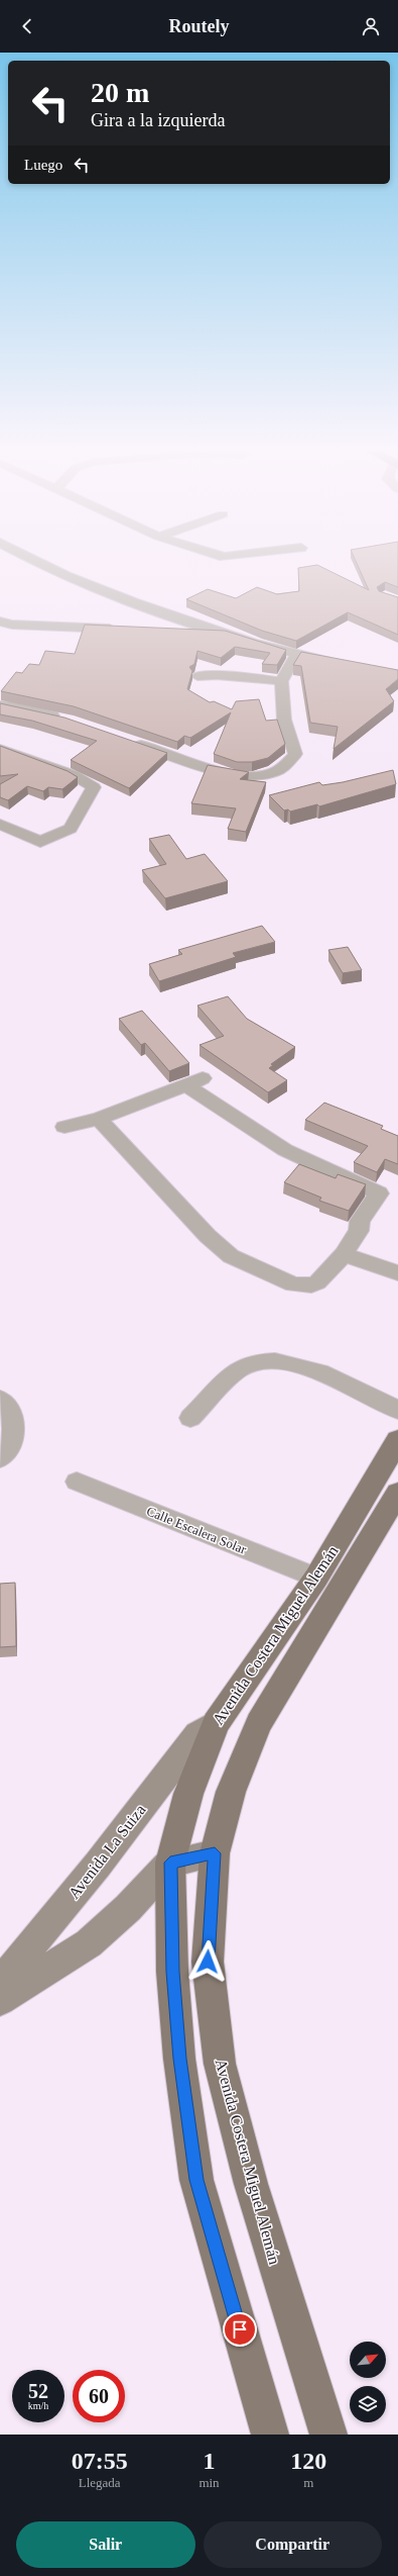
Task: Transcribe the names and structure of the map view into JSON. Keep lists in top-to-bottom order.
{
  "streets": {
    "main road": ["Avenida Costera Miguel Alemán"],
    "street": ["Calle Escalera Solar", "Avenida La Suiza"]
  },
  "crossings": [
    ["Calle Escalera Solar", "Avenida Costera Miguel Alemán"],
    ["Avenida Costera Miguel Alemán", "Avenida La Suiza"]
  ],
  "north": "top right",
  "page": {
    "header": "Routely",
    "turn": ["20 m", "Gira a la izquierda"],
    "then": "Luego",
    "speed": "52 km/h",
    "limit": "60",
    "eta": [
      "07:55",
      "Llegada",
      "1",
      "min",
      "120",
      "m"
    ],
    "buttons": ["Salir", "Compartir"]
  }
}
